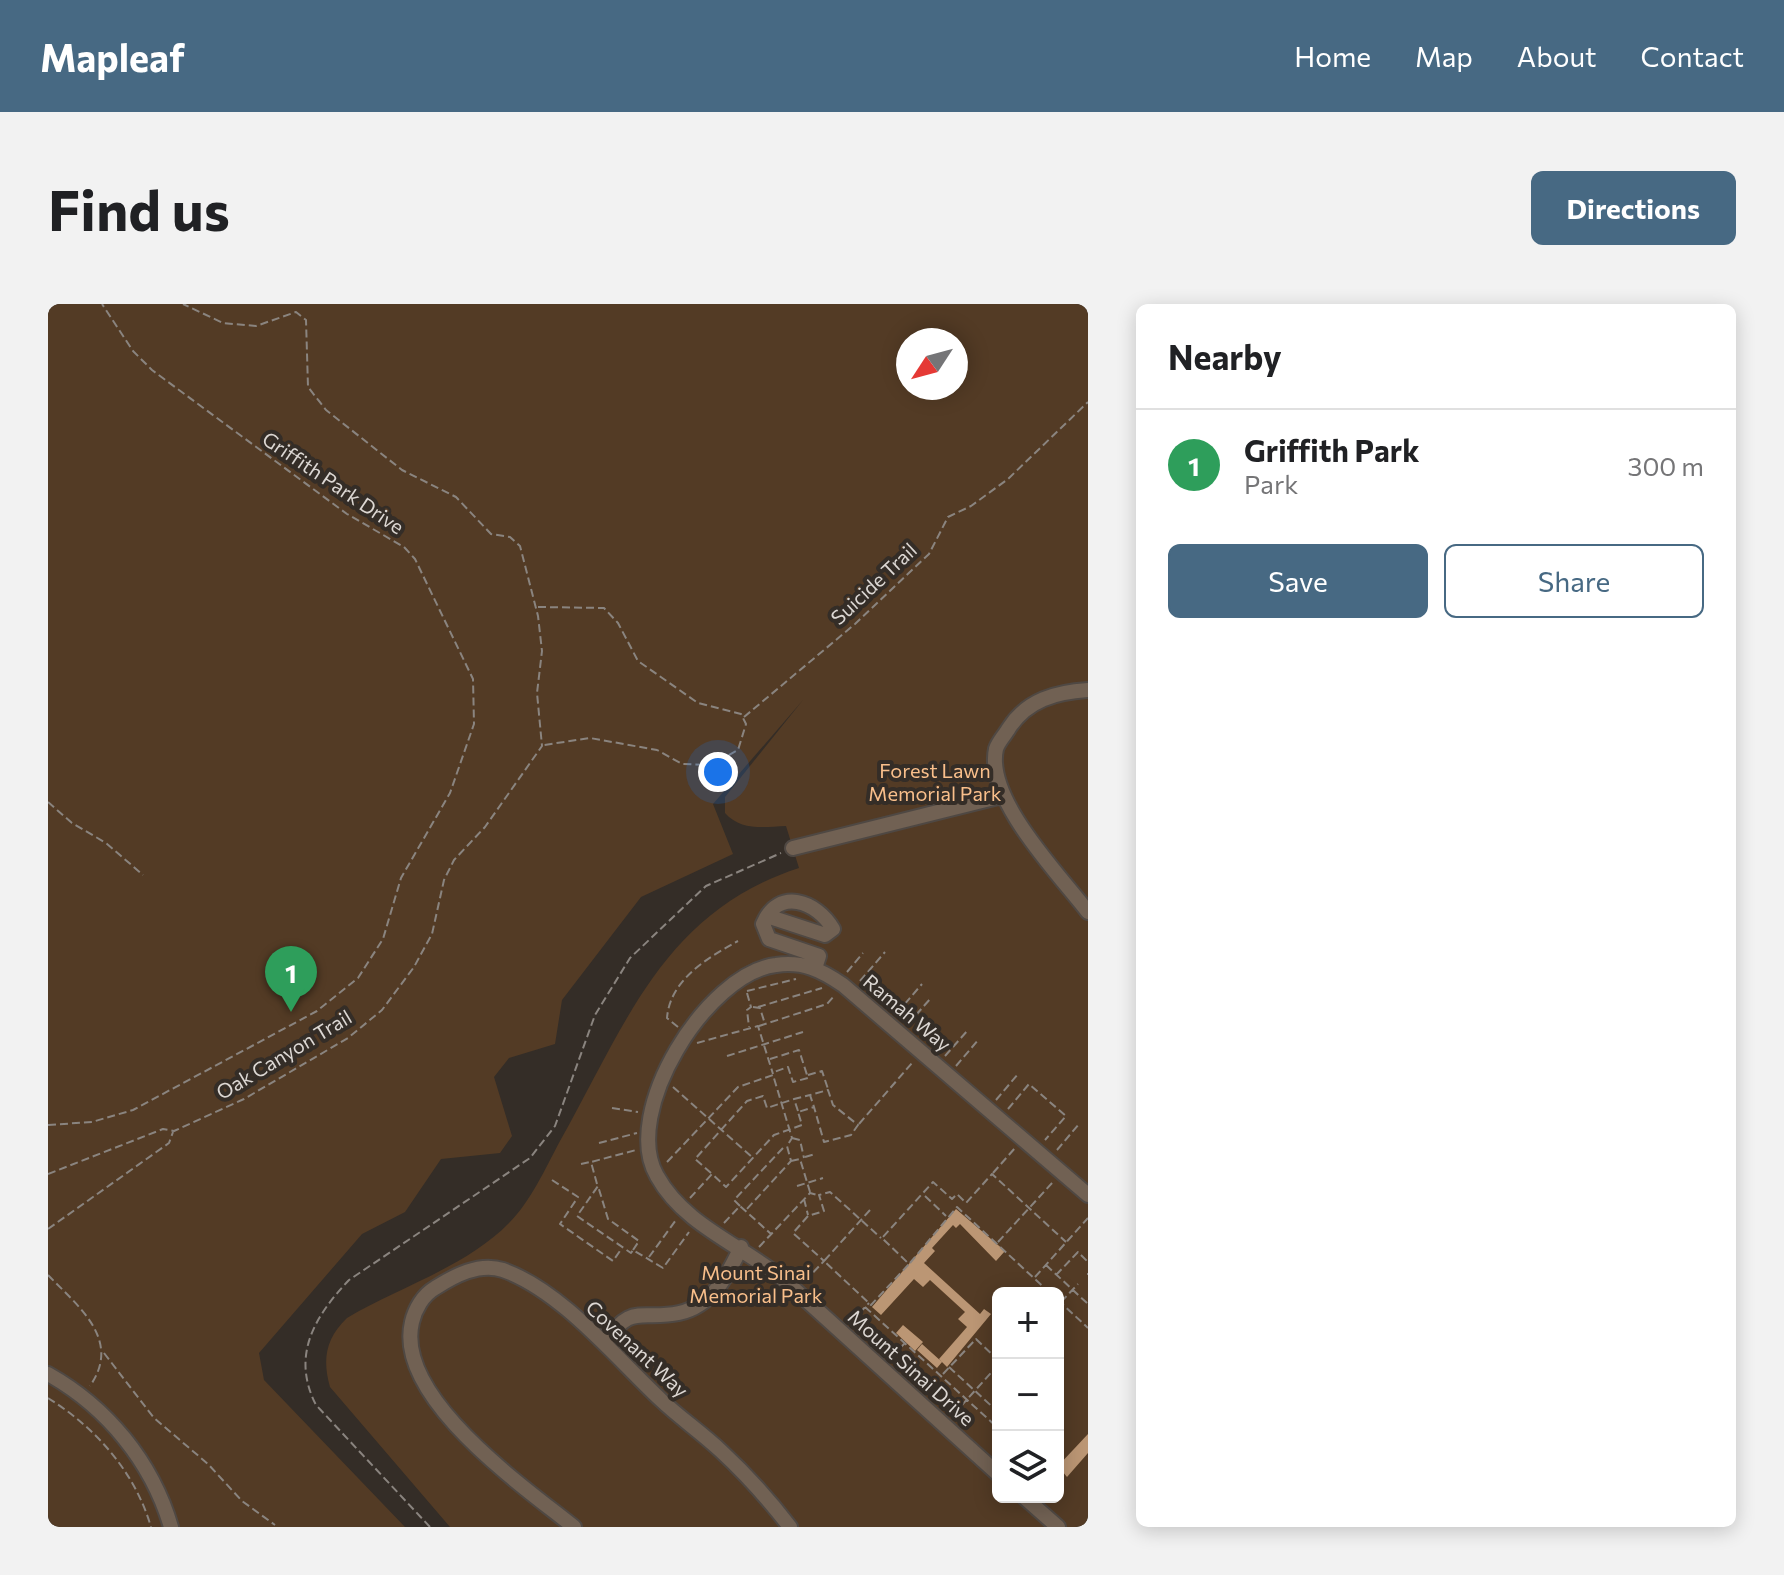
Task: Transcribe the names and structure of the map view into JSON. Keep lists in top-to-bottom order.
{
  "streets": {
    "street": ["Ramah Way", "Covenant Way", "Mount Sinai Drive"],
    "path": ["Griffith Park Drive", "Suicide Trail", "Oak Canyon Trail"]
  },
  "crossings": [
    ["Ramah Way", "Mount Sinai Drive"]
  ],
  "parks": ["Forest Lawn Memorial Park", "Mount Sinai Memorial Park"],
  "north": "bottom left",
  "page": {
    "header": "Mapleaf",
    "nav": [
      "Home",
      "Map",
      "About",
      "Contact"
    ],
    "buttons": [
      "Directions",
      ["Save", "Share"]
    ],
    "title": "Find us",
    "heading": "Nearby",
    "list": [
      {
        "mark": "1",
        "name": "Griffith Park",
        "note": "Park",
        "value": "300 m"
      }
    ],
    "pins": "1",
    "map_buttons": ["+", "−"]
  }
}
